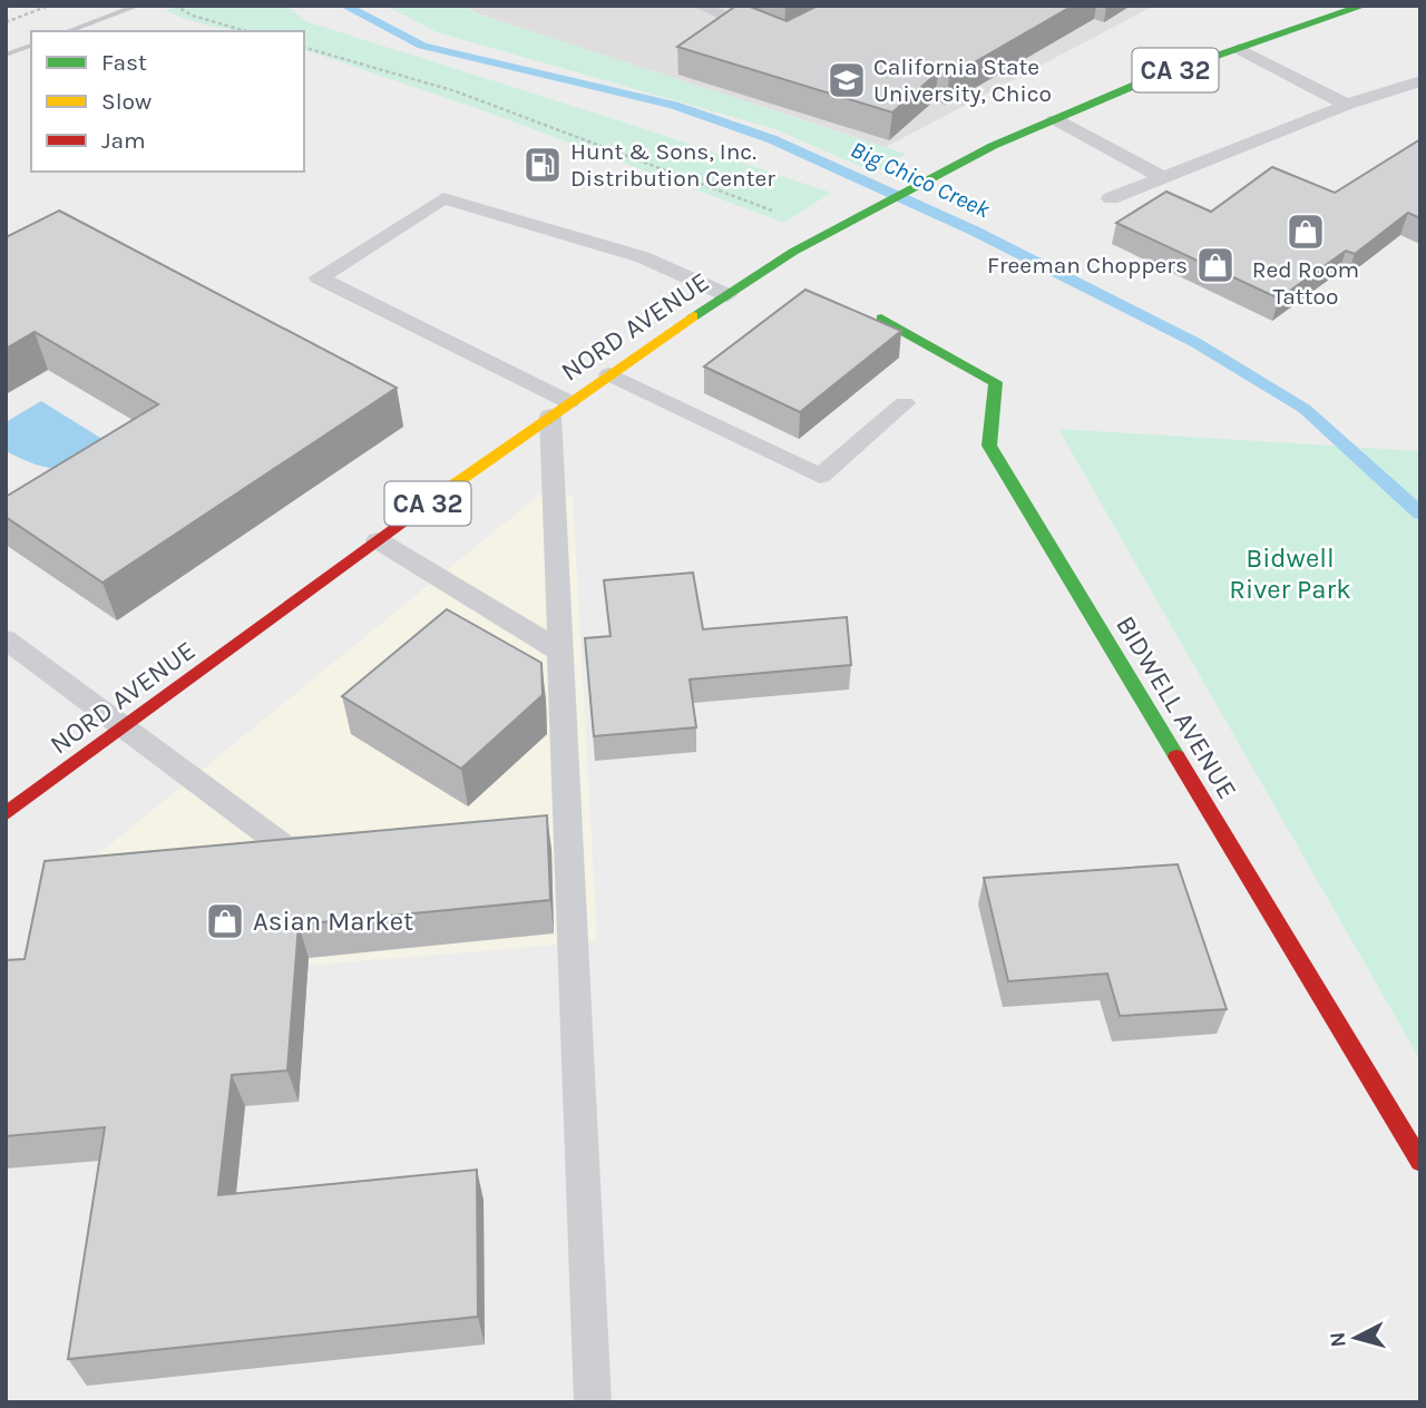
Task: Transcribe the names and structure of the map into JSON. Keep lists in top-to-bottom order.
{
  "streets": {
    "main road": ["CA 32", "NORD AVENUE", "BIDWELL AVENUE"]
  },
  "water": ["Big Chico Creek"],
  "parks": ["Bidwell River Park"],
  "places": {
    "school or university": ["California State University, Chico"],
    "fuel station": ["Hunt & Sons, Inc. Distribution Center"],
    "shop": ["Red Room Tattoo", "Freeman Choppers", "Asian Market"]
  },
  "legend": ["Fast", "Slow", "Jam"],
  "north": "left"
}
